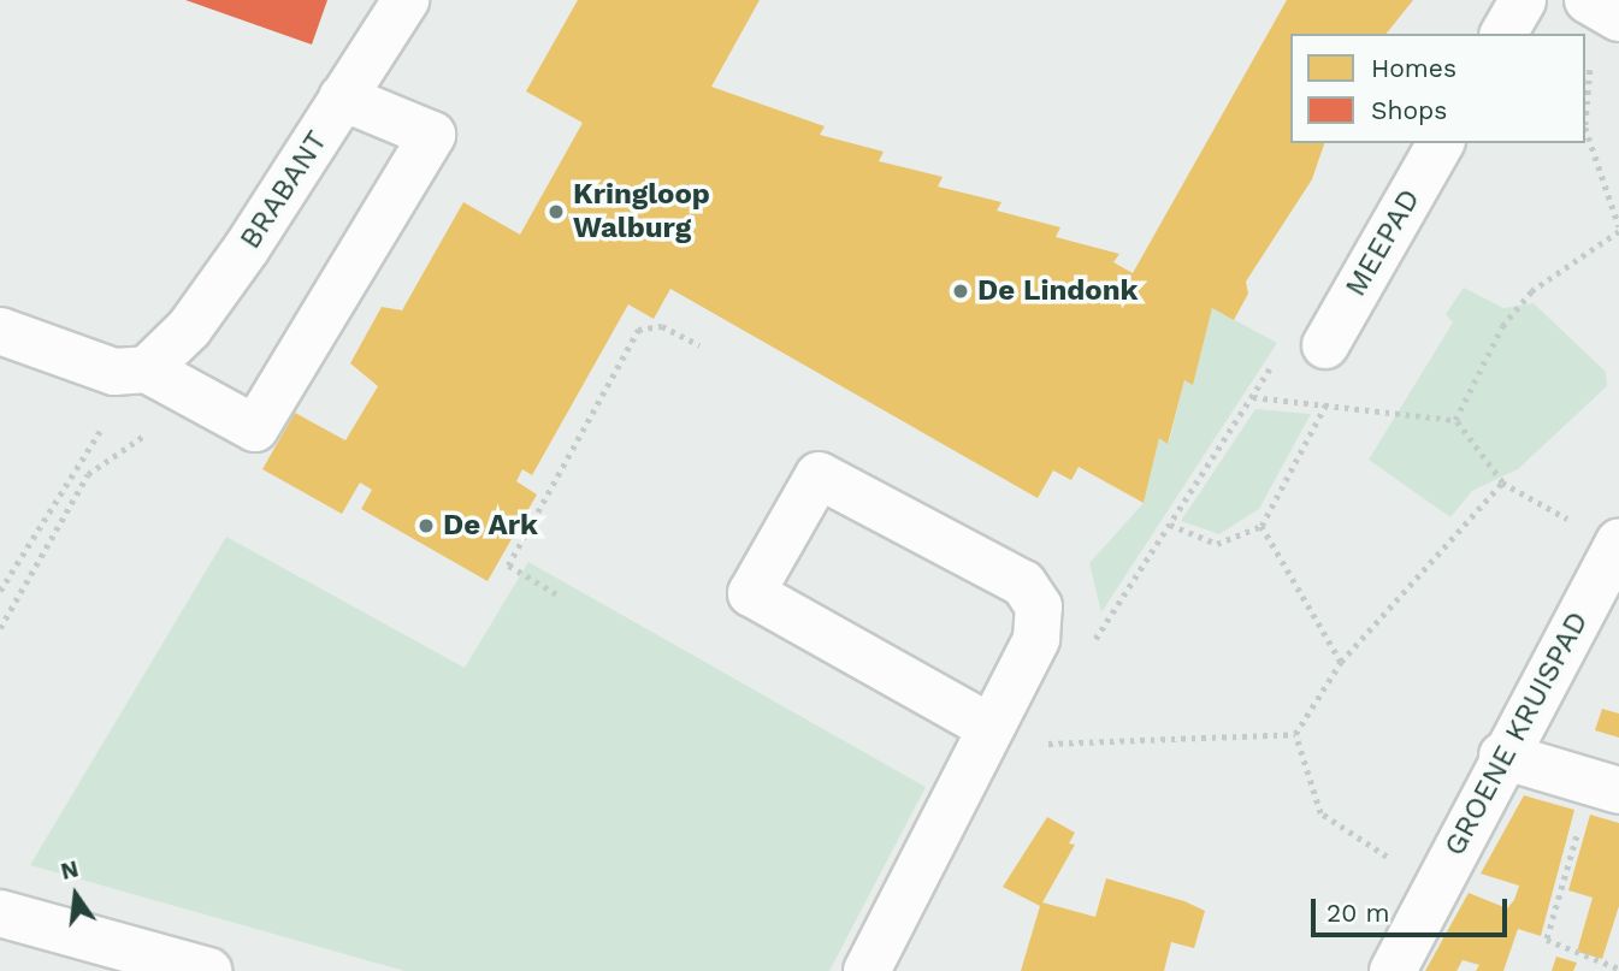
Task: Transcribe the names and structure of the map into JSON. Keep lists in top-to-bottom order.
{
  "streets": {
    "street": ["BRABANT", "MEEPAD", "GROENE KRUISPAD"]
  },
  "places": ["Kringloop Walburg", "De Lindonk", "De Ark"],
  "legend": ["Homes", "Shops"],
  "scale_bar": "20 m",
  "north": "top"
}
